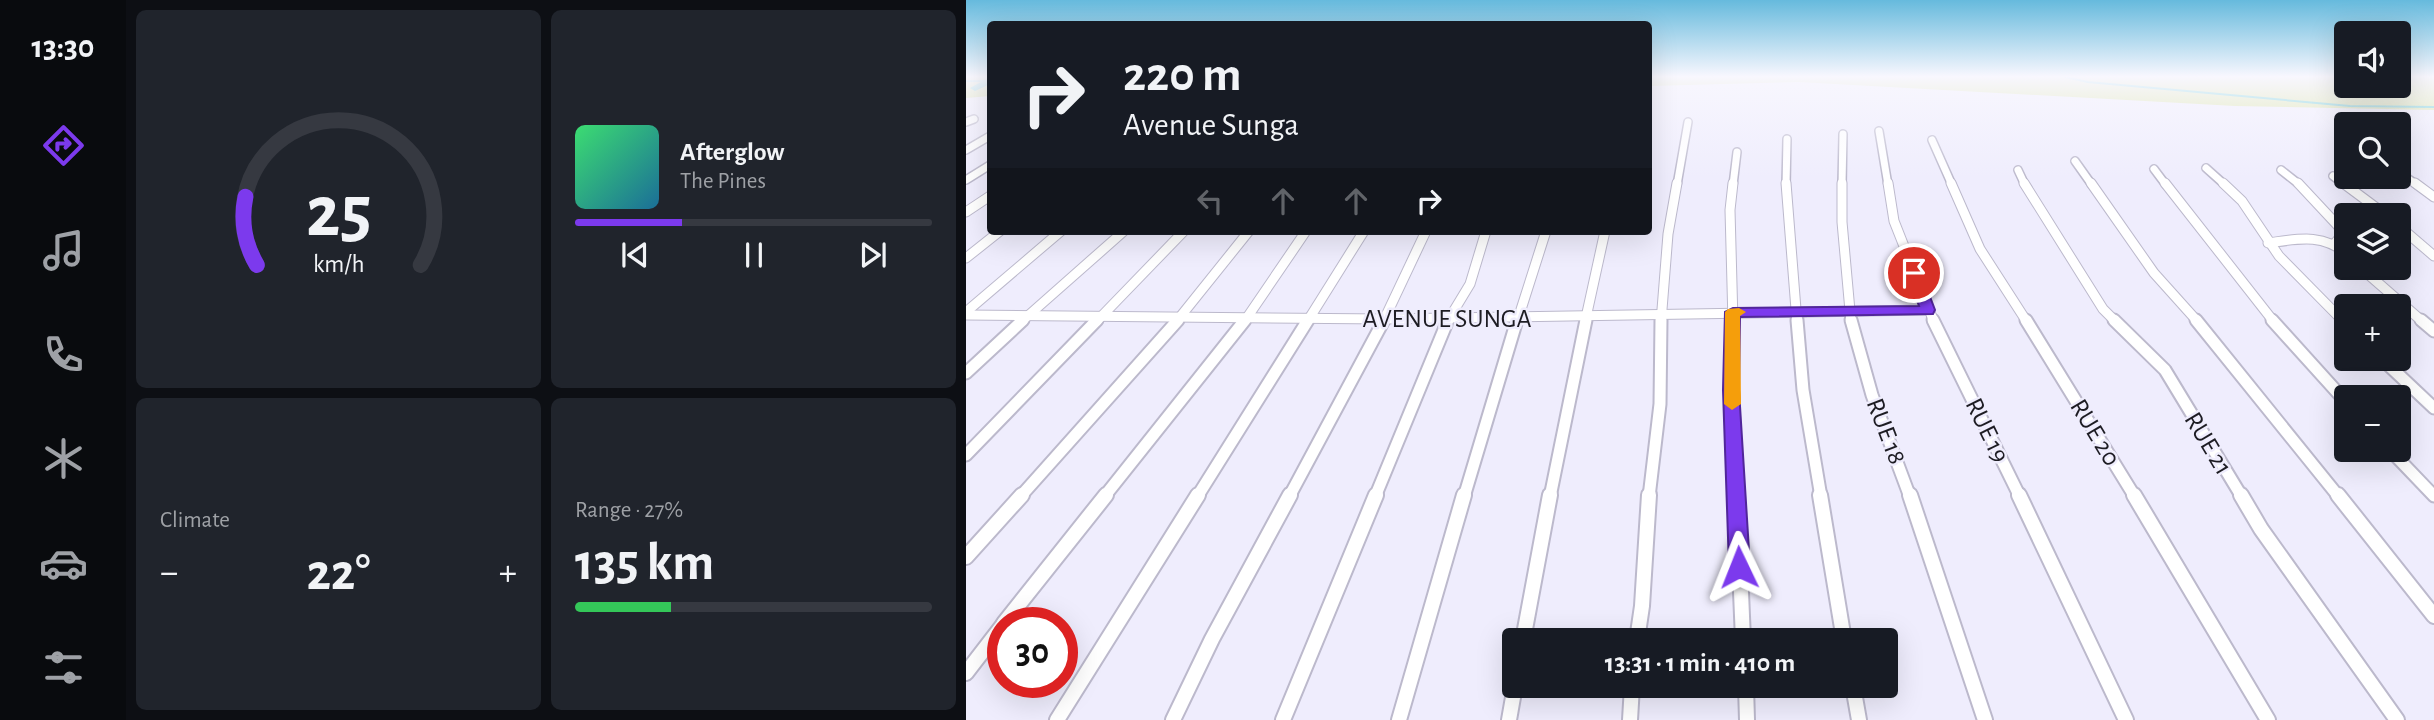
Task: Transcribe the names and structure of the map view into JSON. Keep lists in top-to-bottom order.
{
  "streets": {
    "street": [
      "AVENUE SUNGA",
      "RUE 19",
      "RUE 18",
      "RUE 20",
      "RUE 21"
    ]
  },
  "crossings": [
    ["AVENUE SUNGA", "RUE 19"],
    ["AVENUE SUNGA", "RUE 18"]
  ],
  "page": {
    "tabs": "13:30",
    "map_buttons": ["+", "−"],
    "turn": ["220 m", "Avenue Sunga"],
    "song": ["Afterglow", "The Pines"],
    "tile": [
      "Climate",
      ["Range · 27%", "135 km"]
    ],
    "heat": ["−", "22°", "+"],
    "limit": "30",
    "trip": "13:31 · 1 min · 410 m",
    "gauge": ["25", "km/h"]
  }
}
